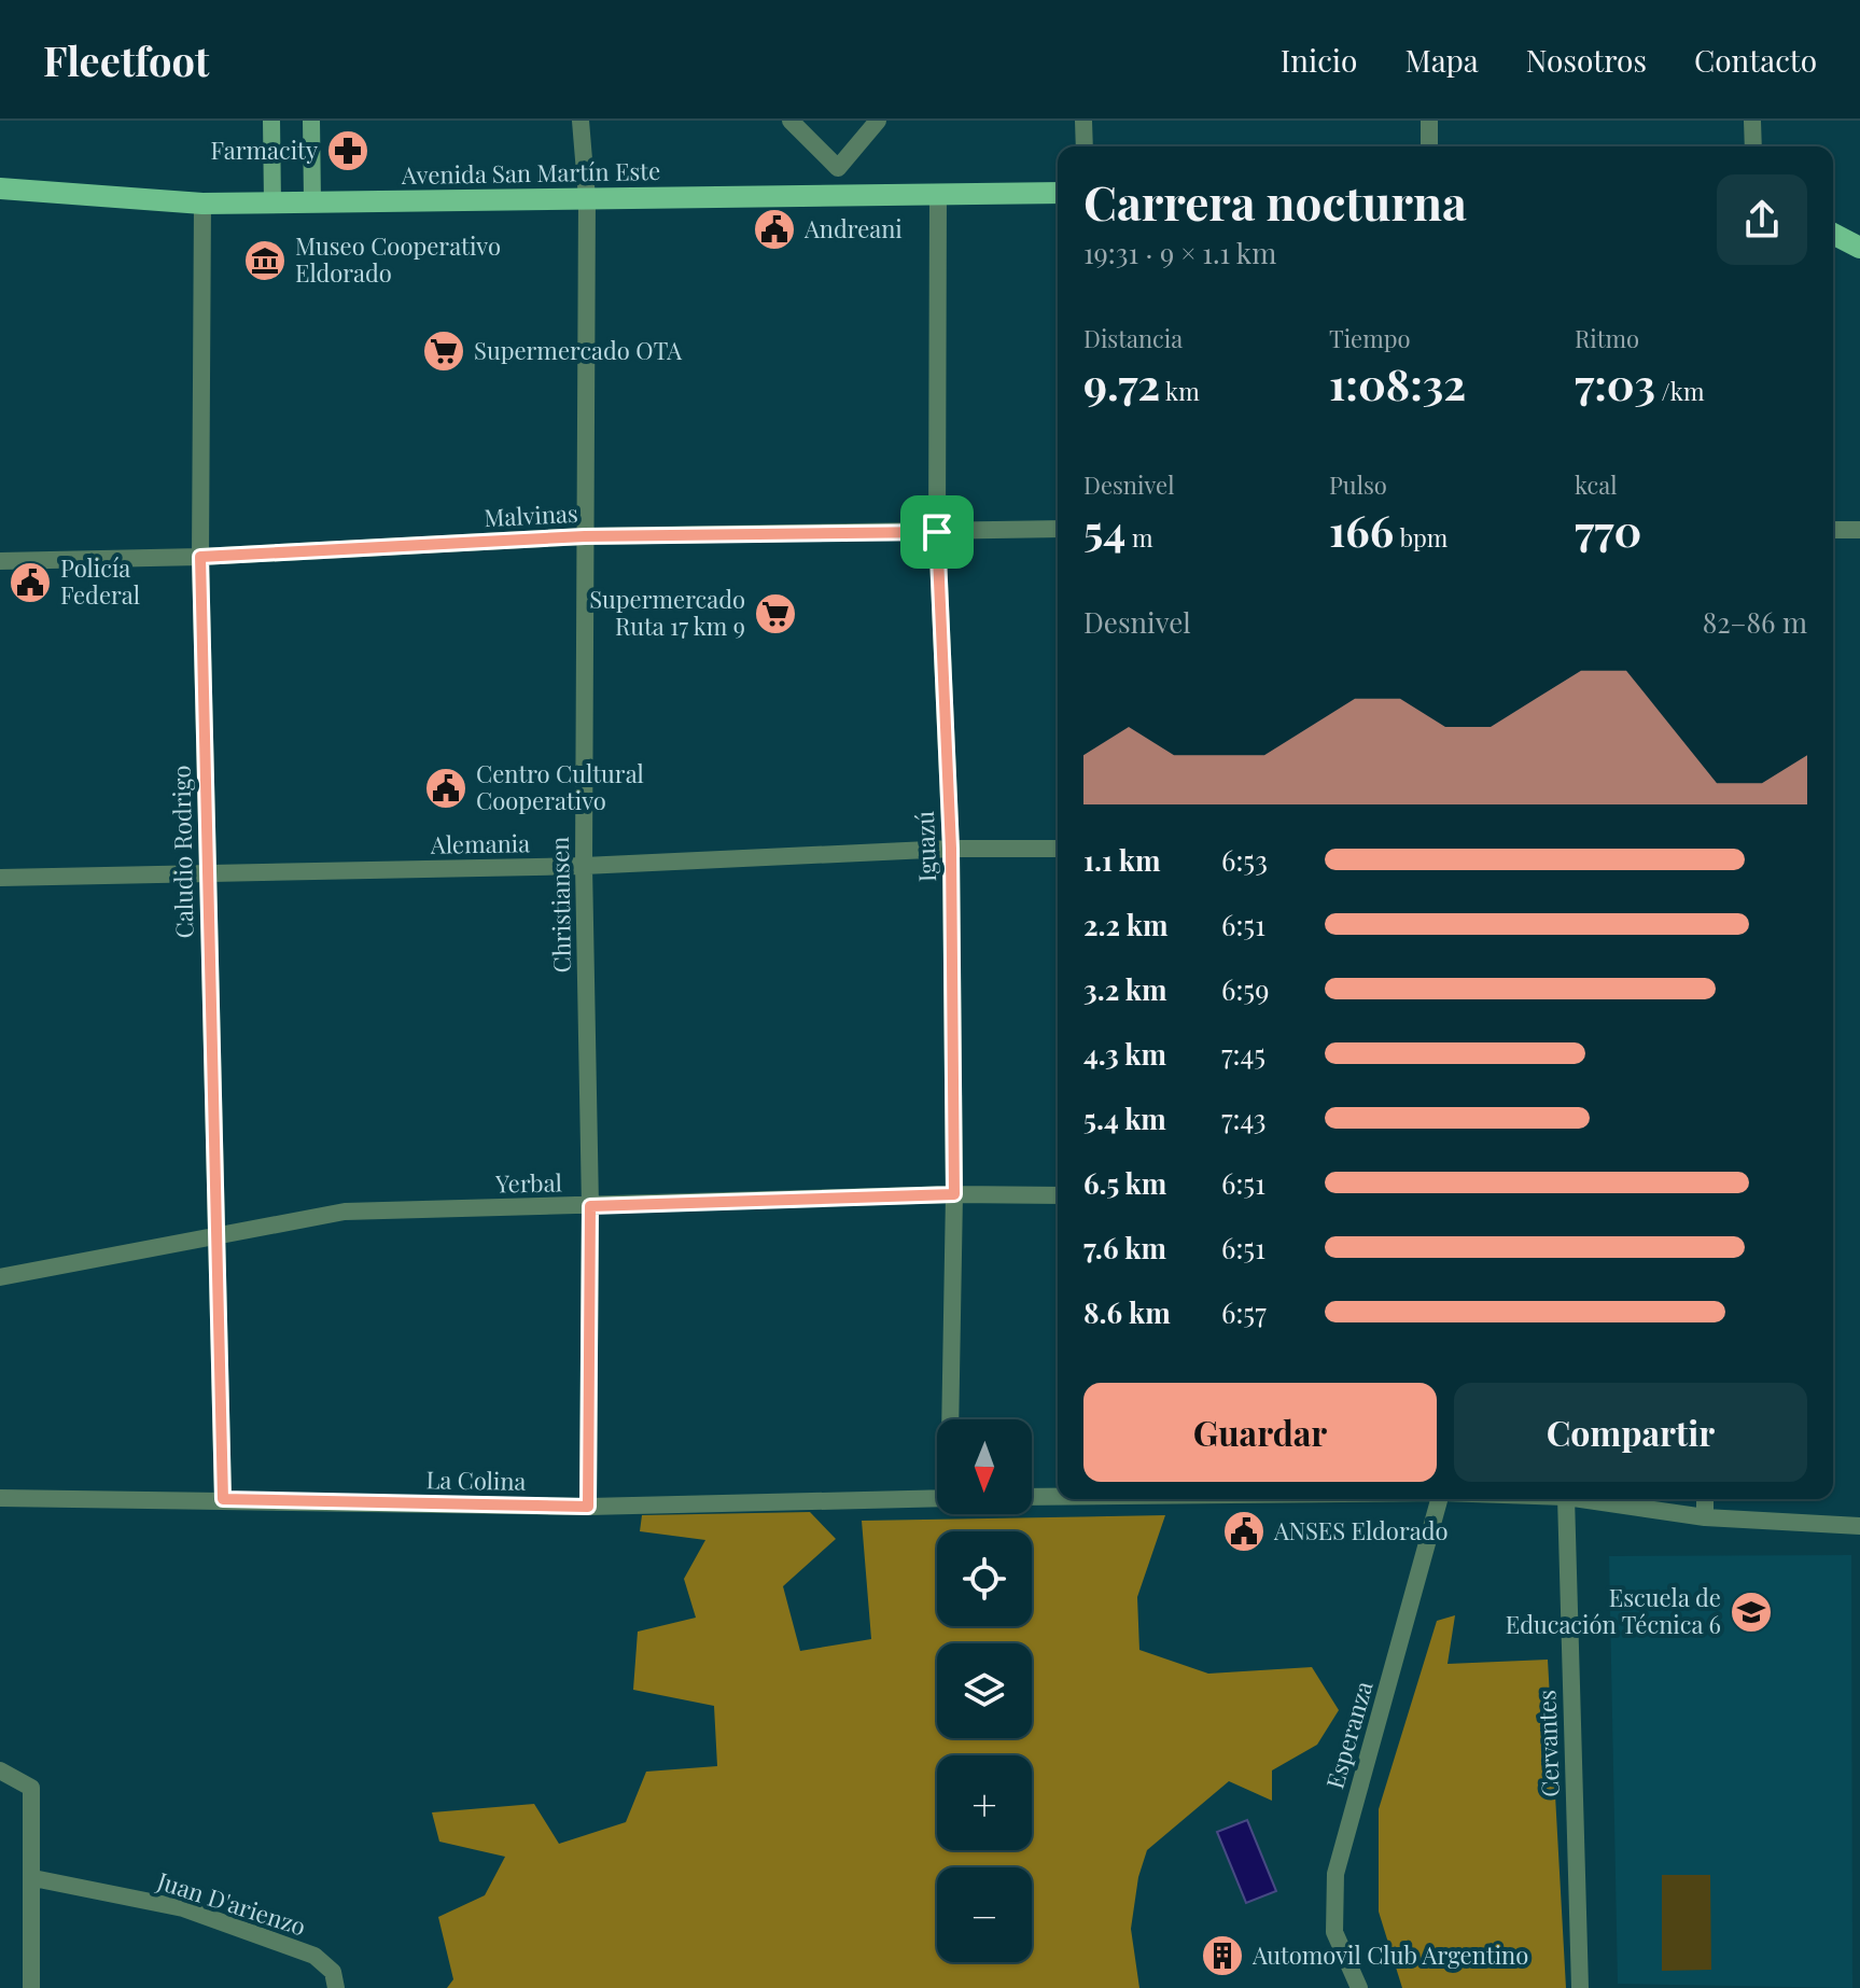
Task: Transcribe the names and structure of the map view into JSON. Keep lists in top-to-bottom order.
{
  "streets": {
    "main road": ["Avenida San Martín Este"],
    "street": [
      "Malvinas",
      "Alemania",
      "Iguazú",
      "Caludio Rodrigo",
      "Christiansen",
      "Yerbal",
      "La Colina",
      "Esperanza",
      "Cervantes",
      "Juan D'arienzo"
    ]
  },
  "crossings": [
    ["Avenida San Martín Este", "Iguazú"],
    ["Avenida San Martín Este", "Caludio Rodrigo"],
    ["Avenida San Martín Este", "Christiansen"],
    ["Malvinas", "Iguazú"],
    ["Malvinas", "Caludio Rodrigo"],
    ["Malvinas", "Christiansen"],
    ["Alemania", "Iguazú"],
    ["Alemania", "Caludio Rodrigo"],
    ["Alemania", "Christiansen"],
    ["Iguazú", "Yerbal"],
    ["Caludio Rodrigo", "Yerbal"],
    ["Caludio Rodrigo", "La Colina"],
    ["Christiansen", "Yerbal"],
    ["Christiansen", "La Colina"]
  ],
  "places": {
    "pharmacy": ["Farmacity"],
    "public building": [
      "Andreani",
      "Policía Federal",
      "Centro Cultural Cooperativo",
      "ANSES Eldorado"
    ],
    "museum": ["Museo Cooperativo Eldorado"],
    "supermarket": ["Supermercado OTA", "Supermercado Ruta 17 km 9"],
    "school or university": ["Escuela de Educación Técnica 6"],
    "building": ["Automovil Club Argentino"]
  },
  "north": "bottom",
  "page": {
    "header": "Fleetfoot",
    "nav": [
      "Inicio",
      "Mapa",
      "Nosotros",
      "Contacto"
    ],
    "heading": ["Carrera nocturna", "19:31 · 9 × 1.1 km"],
    "stats": [
      ["Distancia", "9.72 km"],
      ["Tiempo", "1:08:32"],
      ["Ritmo", "7:03 /km"],
      ["Desnivel", "54 m"],
      ["Pulso", "166 bpm"],
      ["kcal", "770"]
    ],
    "chart": ["Desnivel", "82–86 m"],
    "list": [
      {
        "name": "1.1 km",
        "note": "6:53"
      },
      {
        "name": "2.2 km",
        "note": "6:51"
      },
      {
        "name": "3.2 km",
        "note": "6:59"
      },
      {
        "name": "4.3 km",
        "note": "7:45"
      },
      {
        "name": "5.4 km",
        "note": "7:43"
      },
      {
        "name": "6.5 km",
        "note": "6:51"
      },
      {
        "name": "7.6 km",
        "note": "6:51"
      },
      {
        "name": "8.6 km",
        "note": "6:57"
      }
    ],
    "buttons": ["Guardar", "Compartir"],
    "map_buttons": ["+", "−"]
  }
}
